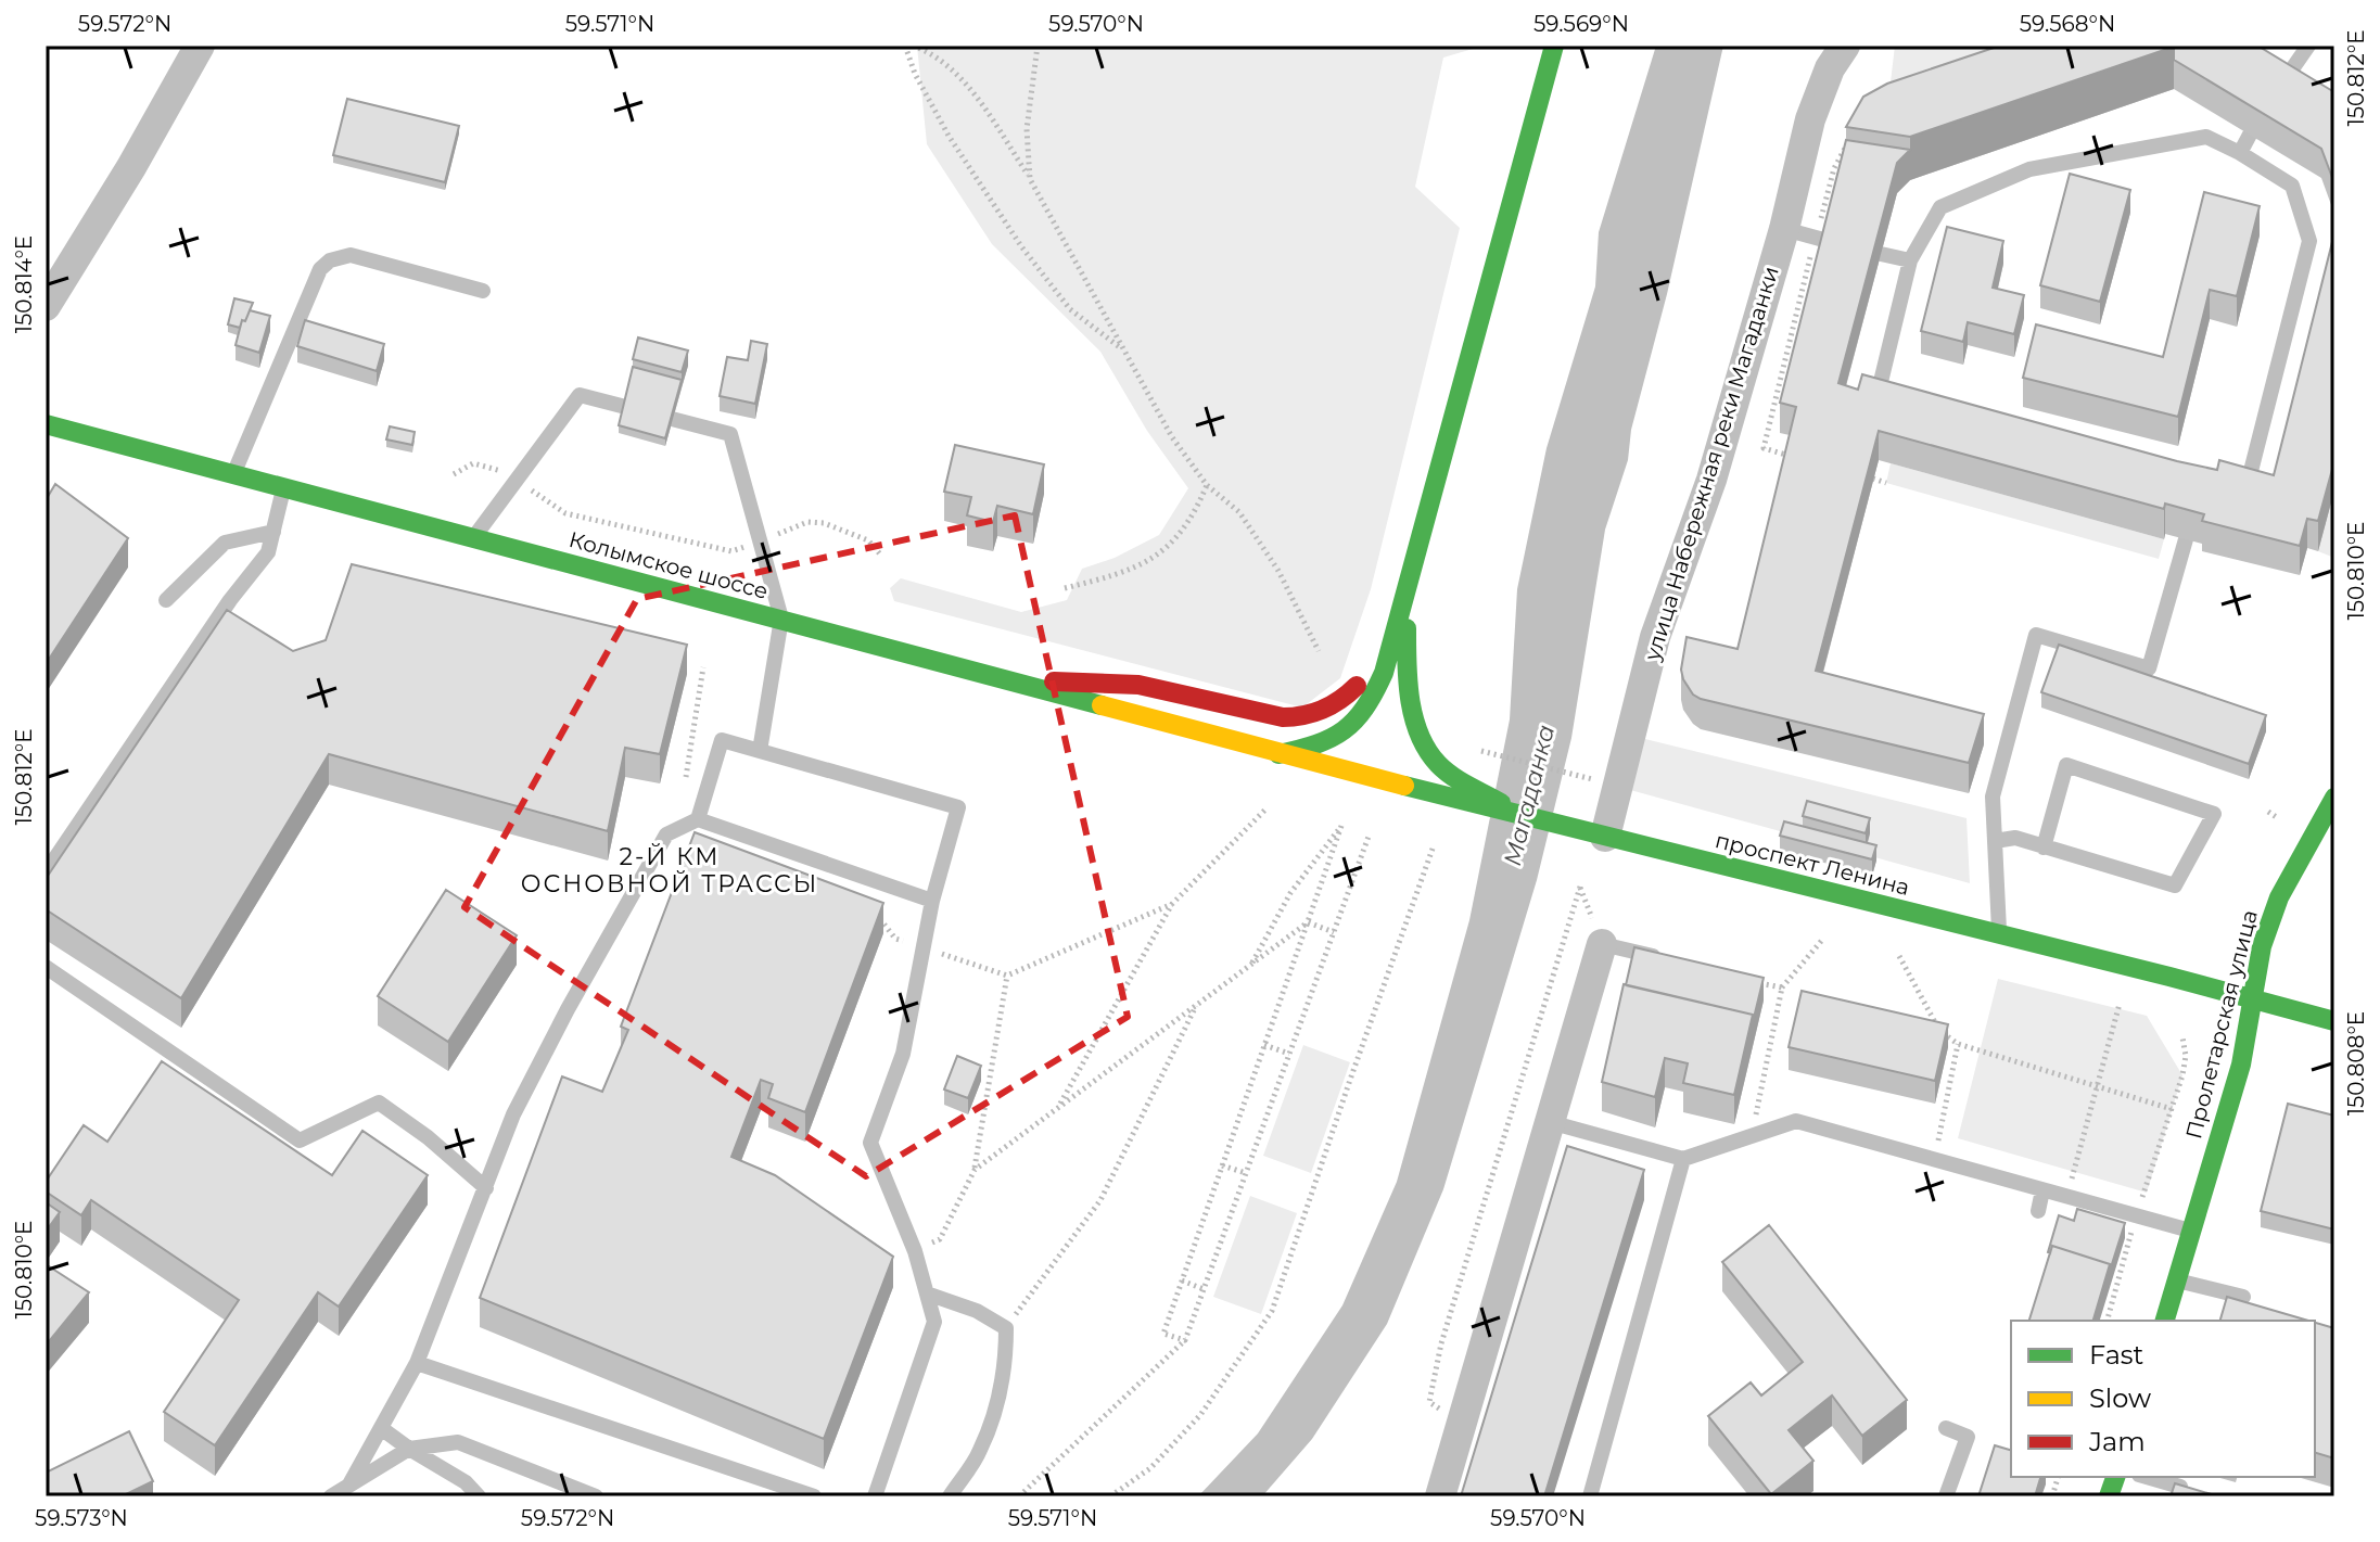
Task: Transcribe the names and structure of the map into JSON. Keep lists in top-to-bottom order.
{
  "streets": {
    "main road": ["Колымское шоссе", "проспект Ленина", "Пролетарская улица"],
    "street": ["улица Набережная реки Магаданки"]
  },
  "crossings": [
    ["улица Набережная реки Магаданки", "проспект Ленина"],
    ["Колымское шоссе", "проспект Ленина"],
    ["проспект Ленина", "Пролетарская улица"]
  ],
  "districts": ["2-Й КМ ОСНОВНОЙ ТРАССЫ"],
  "water": ["Магаданка"],
  "legend": ["Fast", "Slow", "Jam"],
  "coordinates": [
    "59.572°N",
    "59.571°N",
    "59.570°N",
    "59.569°N",
    "59.568°N",
    "150.812°E",
    "150.814°E",
    "150.810°E",
    "150.808°E",
    "59.573°N"
  ]
}
